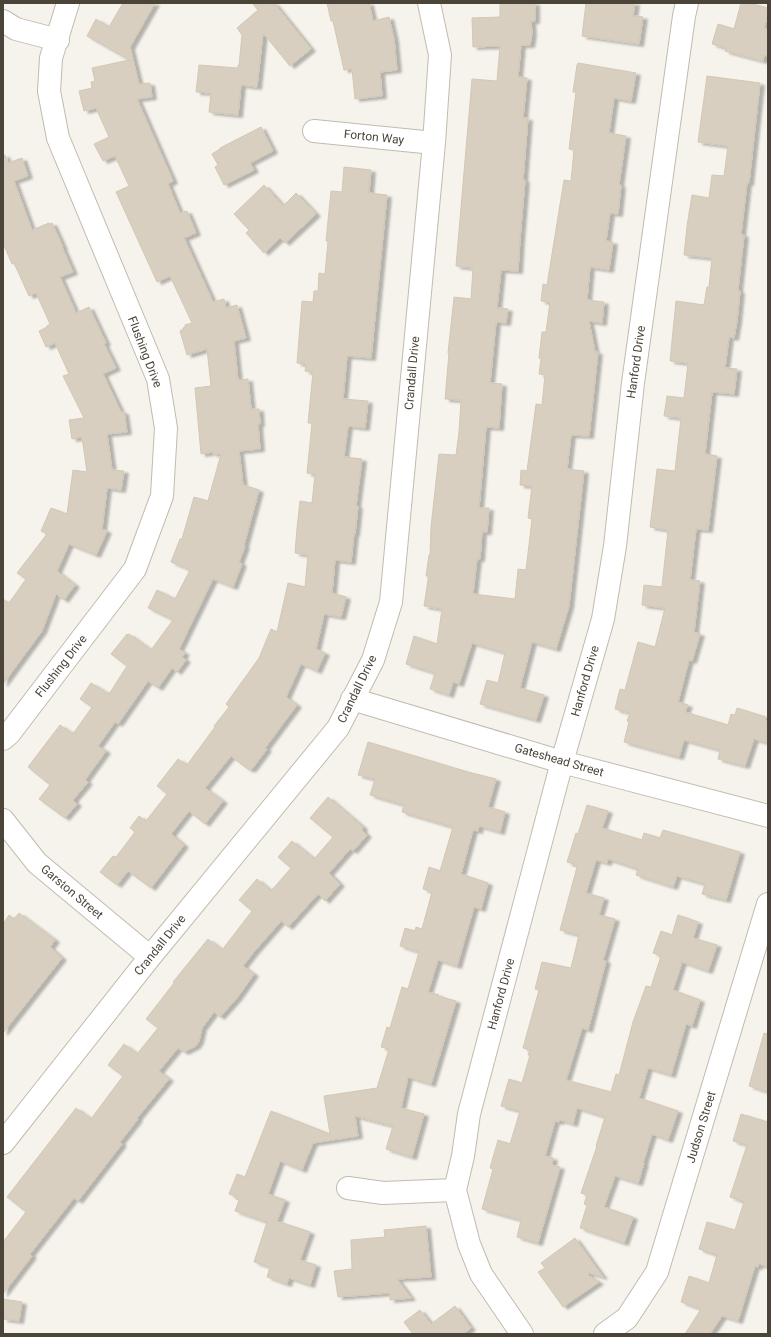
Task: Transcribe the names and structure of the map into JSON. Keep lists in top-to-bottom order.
{
  "streets": {
    "street": [
      "Forton Way",
      "Flushing Drive",
      "Hanford Drive",
      "Crandall Drive",
      "Gateshead Street",
      "Garston Street",
      "Judson Street"
    ]
  },
  "crossings": [
    ["Forton Way", "Crandall Drive"],
    ["Hanford Drive", "Gateshead Street"],
    ["Crandall Drive", "Gateshead Street"],
    ["Crandall Drive", "Garston Street"]
  ]
}
